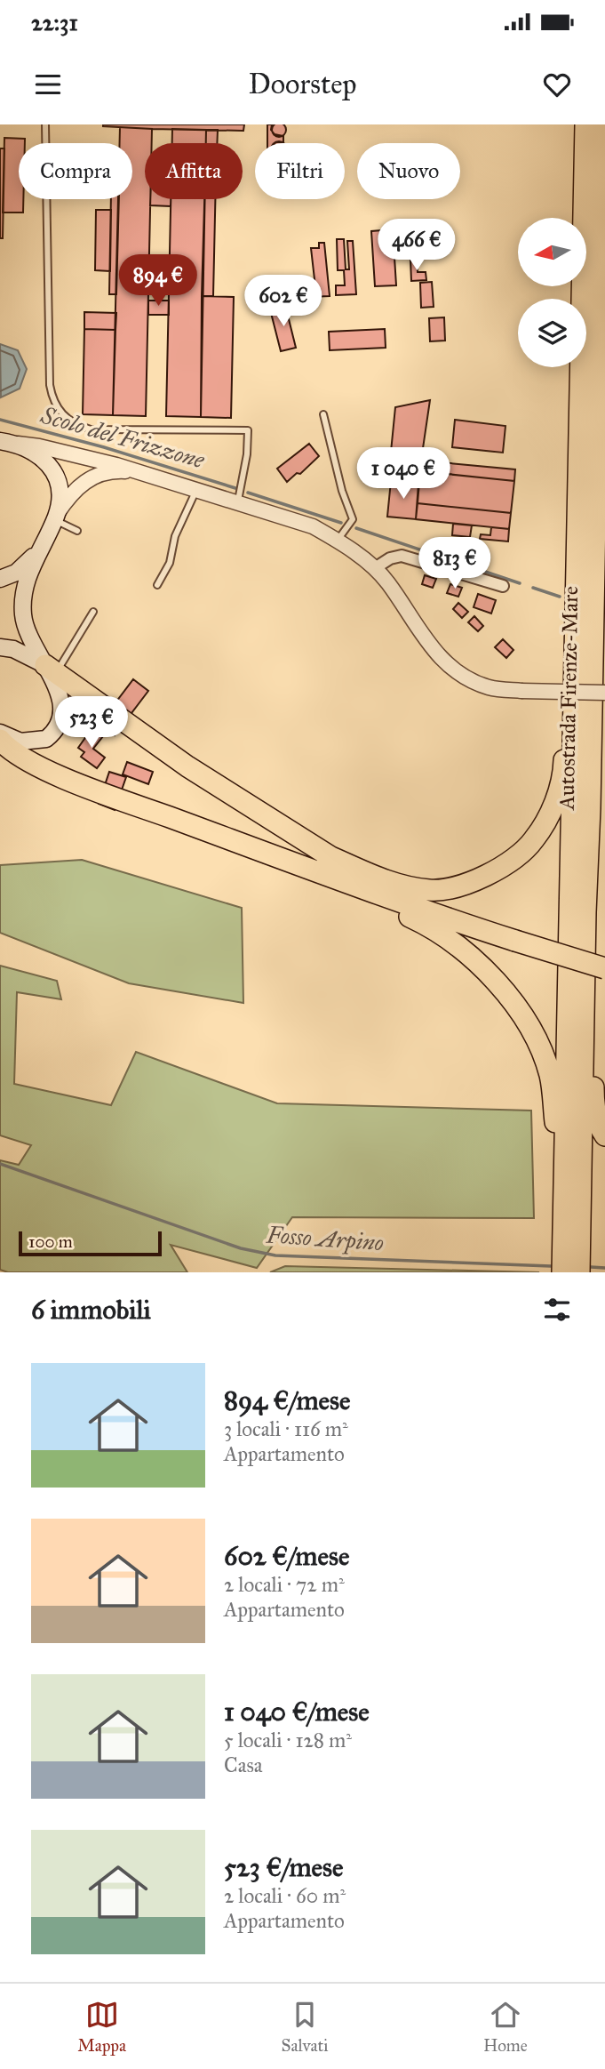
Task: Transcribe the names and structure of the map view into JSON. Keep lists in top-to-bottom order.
{
  "streets": {
    "highway": ["Autostrada Firenze-Mare"]
  },
  "water": ["Scolo del Frizzone", "Fosso Arpino"],
  "scale_bar": "100 m",
  "north": "left",
  "page": {
    "status": "22:31",
    "header": "Doorstep",
    "chip": [
      "Compra",
      "Affitta",
      "Filtri",
      "Nuovo"
    ],
    "price": [
      "466 €",
      "894 €",
      "602 €",
      "1 040 €",
      "813 €",
      "523 €"
    ],
    "scale": "100 m",
    "heading": "6 immobili",
    "list": [
      {
        "name": "894 €/mese",
        "note": "3 locali · 116 m² · Appartamento"
      },
      {
        "name": "602 €/mese",
        "note": "2 locali · 72 m² · Appartamento"
      },
      {
        "name": "1 040 €/mese",
        "note": "5 locali · 128 m² · Casa"
      },
      {
        "name": "523 €/mese",
        "note": "2 locali · 60 m² · Appartamento"
      }
    ],
    "tabs": ["Mappa", "Salvati", "Home"]
  }
}
